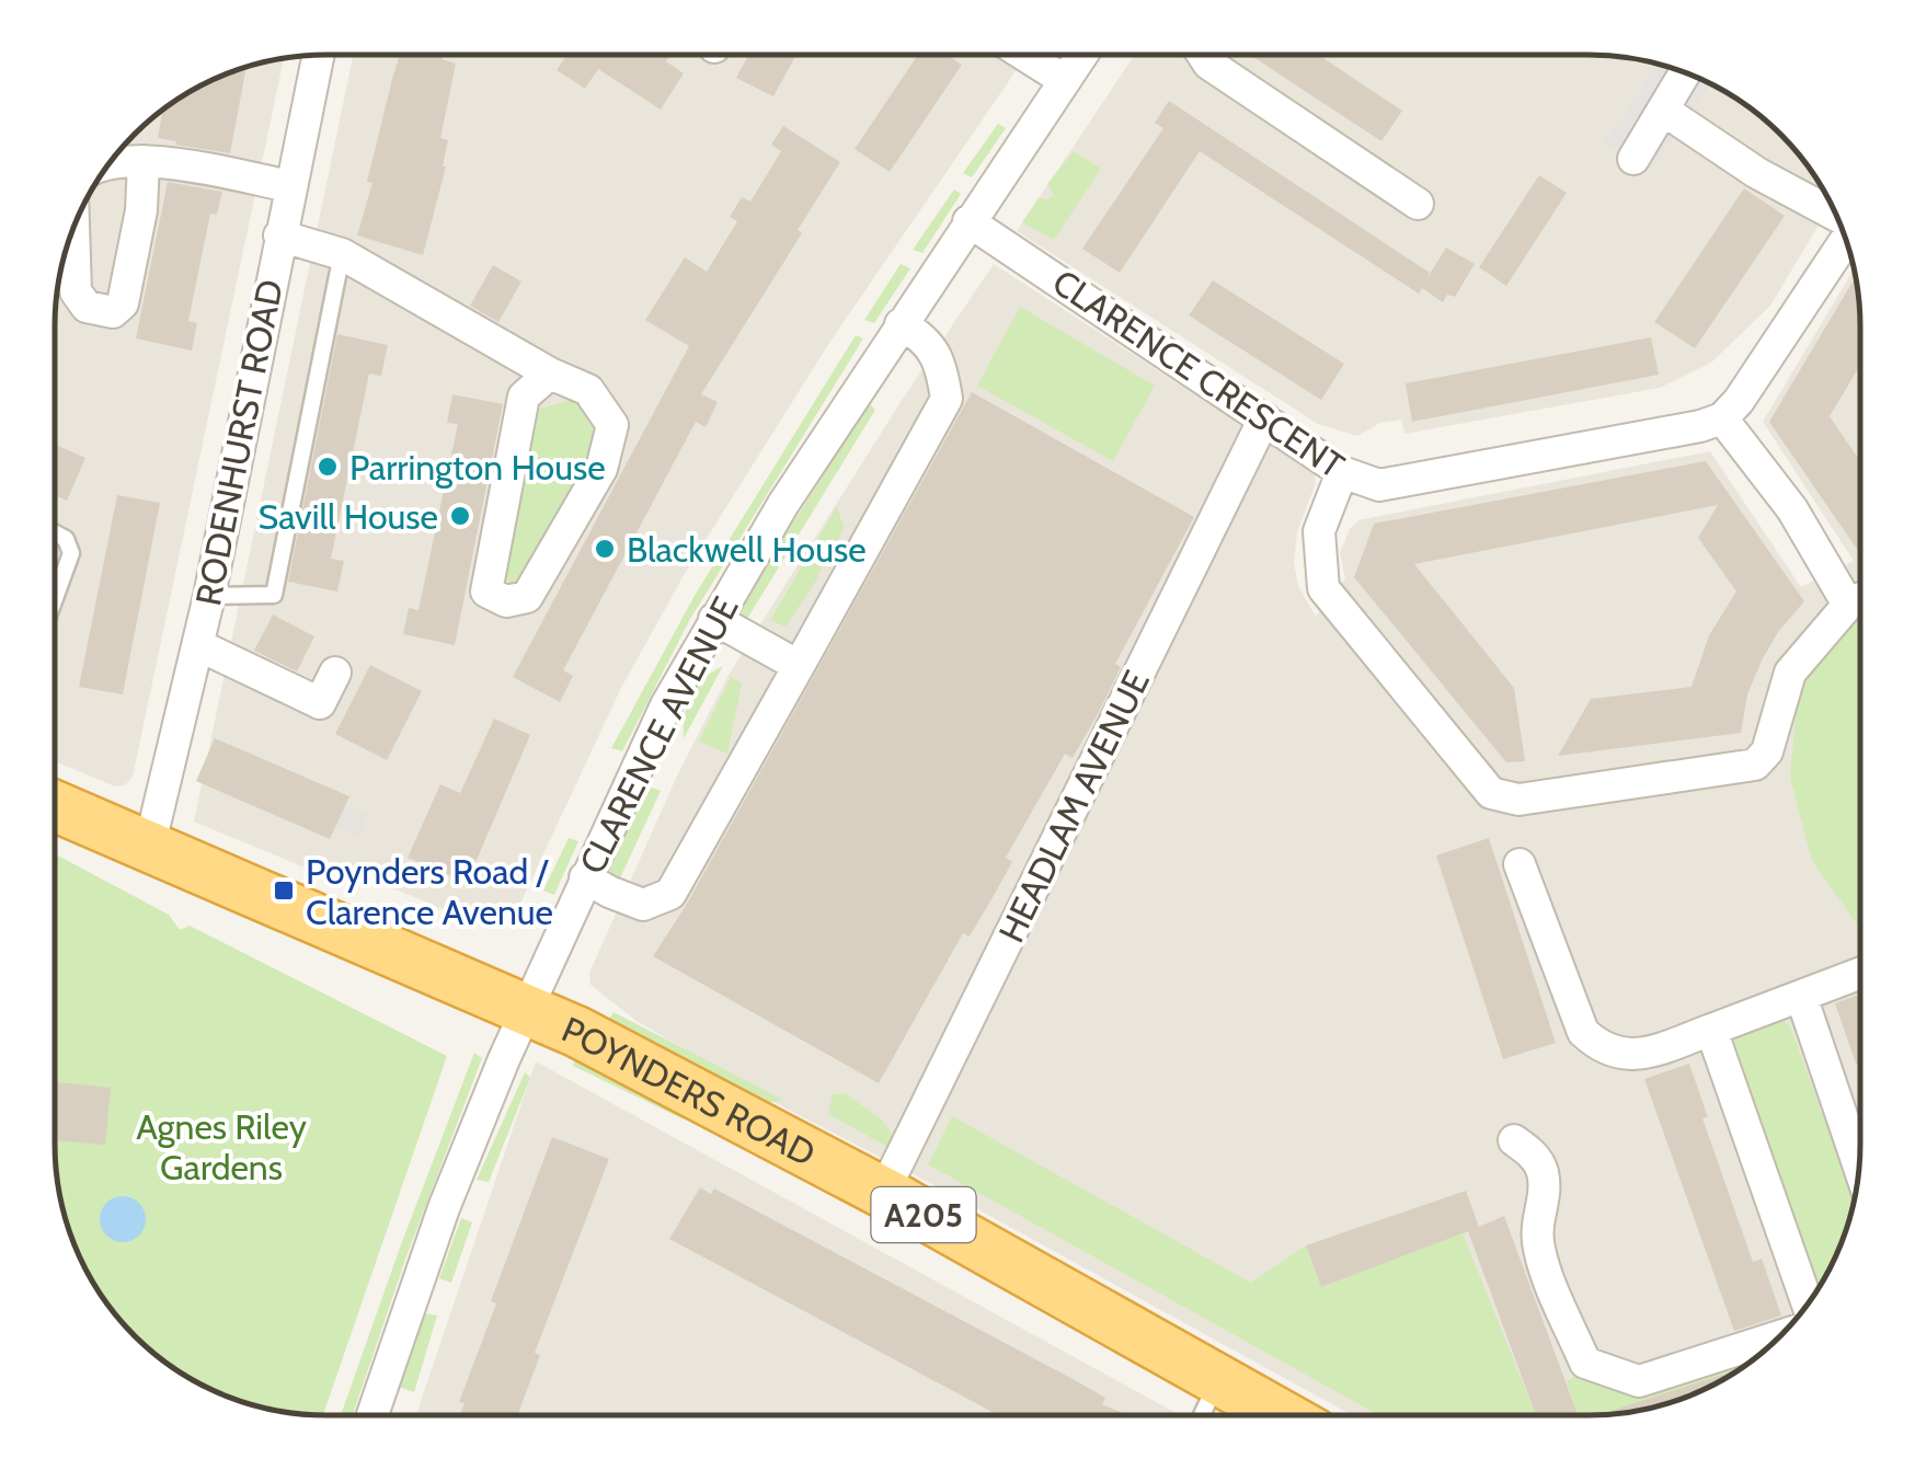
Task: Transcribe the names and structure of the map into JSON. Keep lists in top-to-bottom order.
{
  "streets": {
    "highway": ["POYNDERS ROAD", "A205"],
    "street": [
      "CLARENCE CRESCENT",
      "RODENHURST ROAD",
      "CLARENCE AVENUE",
      "HEADLAM AVENUE"
    ]
  },
  "crossings": [
    ["CLARENCE CRESCENT", "CLARENCE AVENUE"],
    ["CLARENCE CRESCENT", "HEADLAM AVENUE"],
    ["RODENHURST ROAD", "POYNDERS ROAD"],
    ["CLARENCE AVENUE", "POYNDERS ROAD"],
    ["HEADLAM AVENUE", "POYNDERS ROAD"]
  ],
  "parks": ["Agnes Riley Gardens"],
  "places": {
    "other": ["Parrington House", "Savill House", "Blackwell House"],
    "transit": ["Poynders Road / Clarence Avenue"]
  }
}
